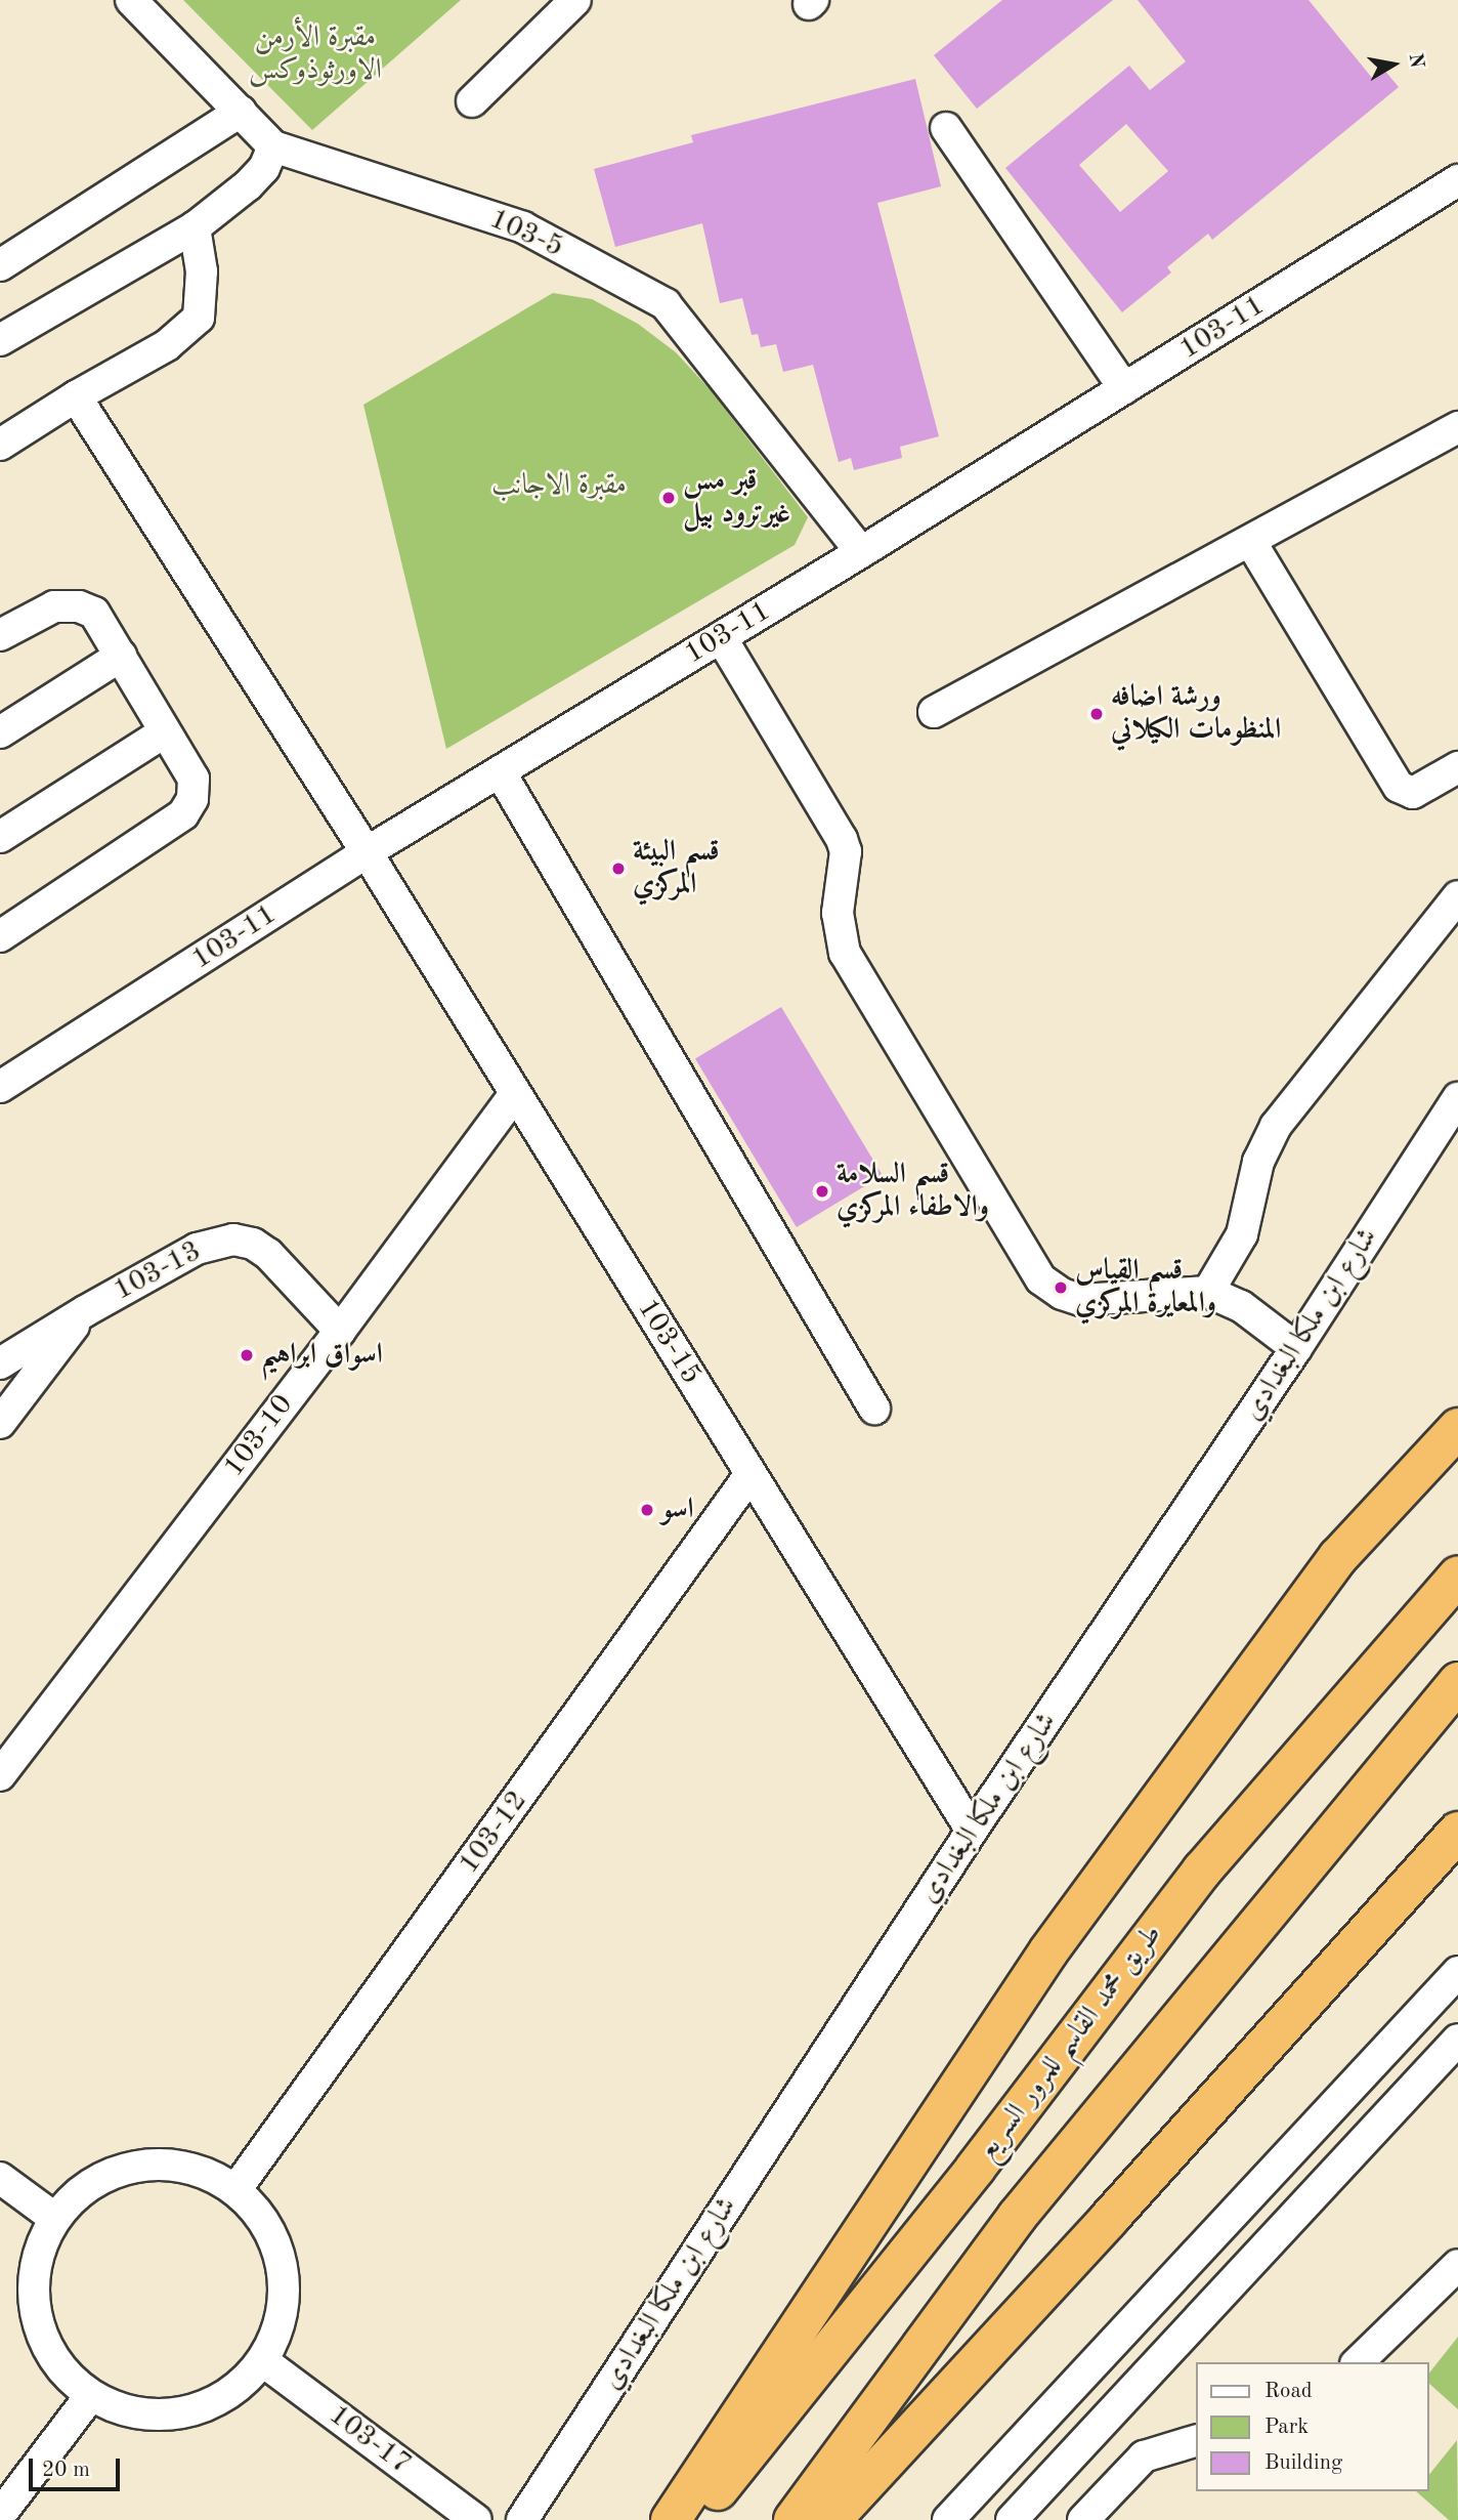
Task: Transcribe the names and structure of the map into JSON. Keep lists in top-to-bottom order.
{
  "streets": {
    "highway": ["طريق محمد القاسم للمرور السريع"],
    "street": [
      "103-5",
      "103-11",
      "103-13",
      "شارع ابن ملكا البغدادي",
      "103-15",
      "103-10",
      "103-12",
      "103-17"
    ]
  },
  "crossings": [
    ["103-5", "103-11"],
    ["103-11", "103-15"],
    ["103-13", "103-10"],
    ["شارع ابن ملكا البغدادي", "103-15"],
    ["103-15", "103-10"],
    ["103-15", "103-12"],
    ["103-12", "103-17"]
  ],
  "parks": ["مقبرة الأرمن الاورثوذوكس", "مقبرة الاجانب"],
  "places": [
    "قبر مس غيرترود بيل",
    "ورشة اضافه المنظومات الكيلاني",
    "قسم البيئة المركزي",
    "قسم السلامة والاطفاء المركزي",
    "قسم القياس والمعايرة المركزي",
    "اسواق ابراهيم",
    "اسو"
  ],
  "legend": ["Road", "Park", "Building"],
  "scale_bar": "20 m",
  "north": "right"
}
